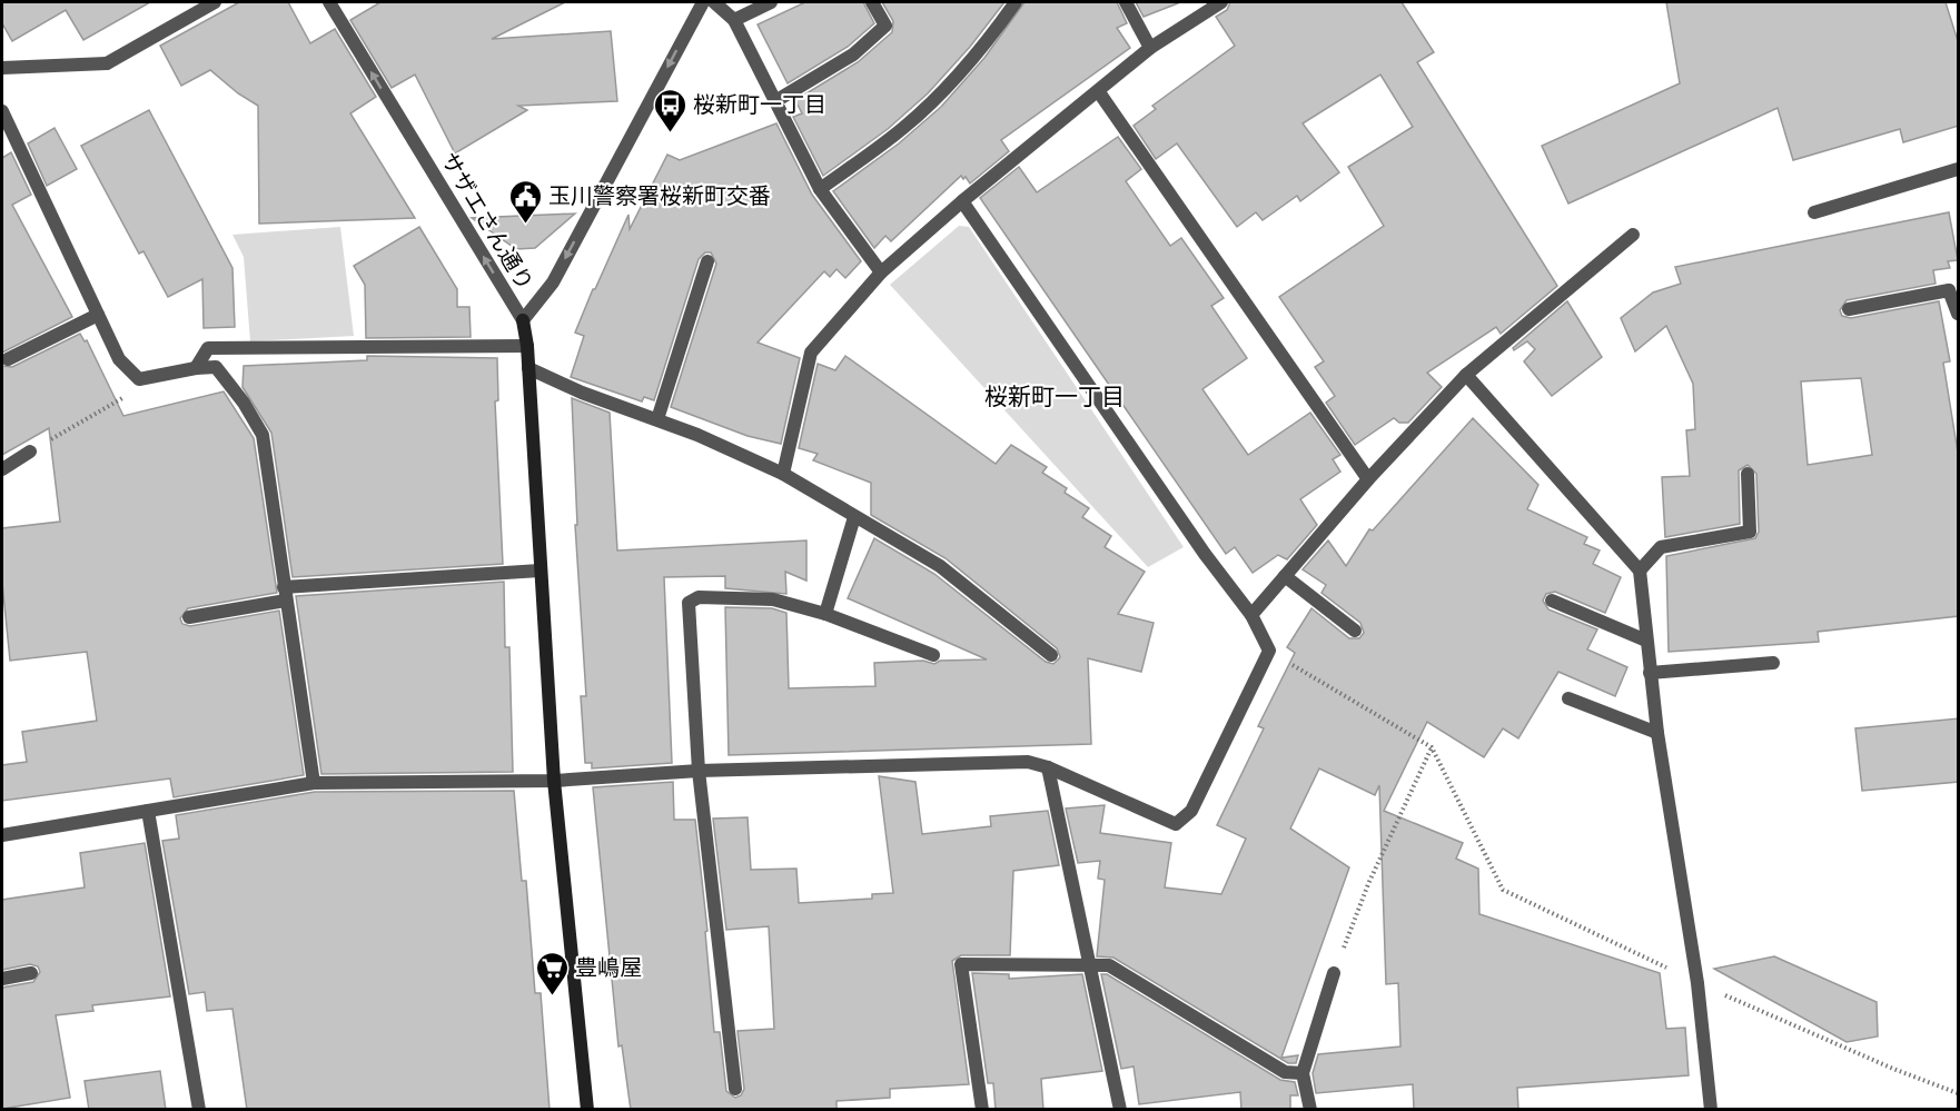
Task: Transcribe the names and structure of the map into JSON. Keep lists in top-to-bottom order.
{
  "streets": {
    "street": ["サザエさん通り"]
  },
  "districts": ["桜新町一丁目"],
  "places": {
    "bus stop": ["桜新町一丁目"],
    "public building": ["玉川警察署桜新町交番"],
    "supermarket": ["豊嶋屋"]
  }
}
